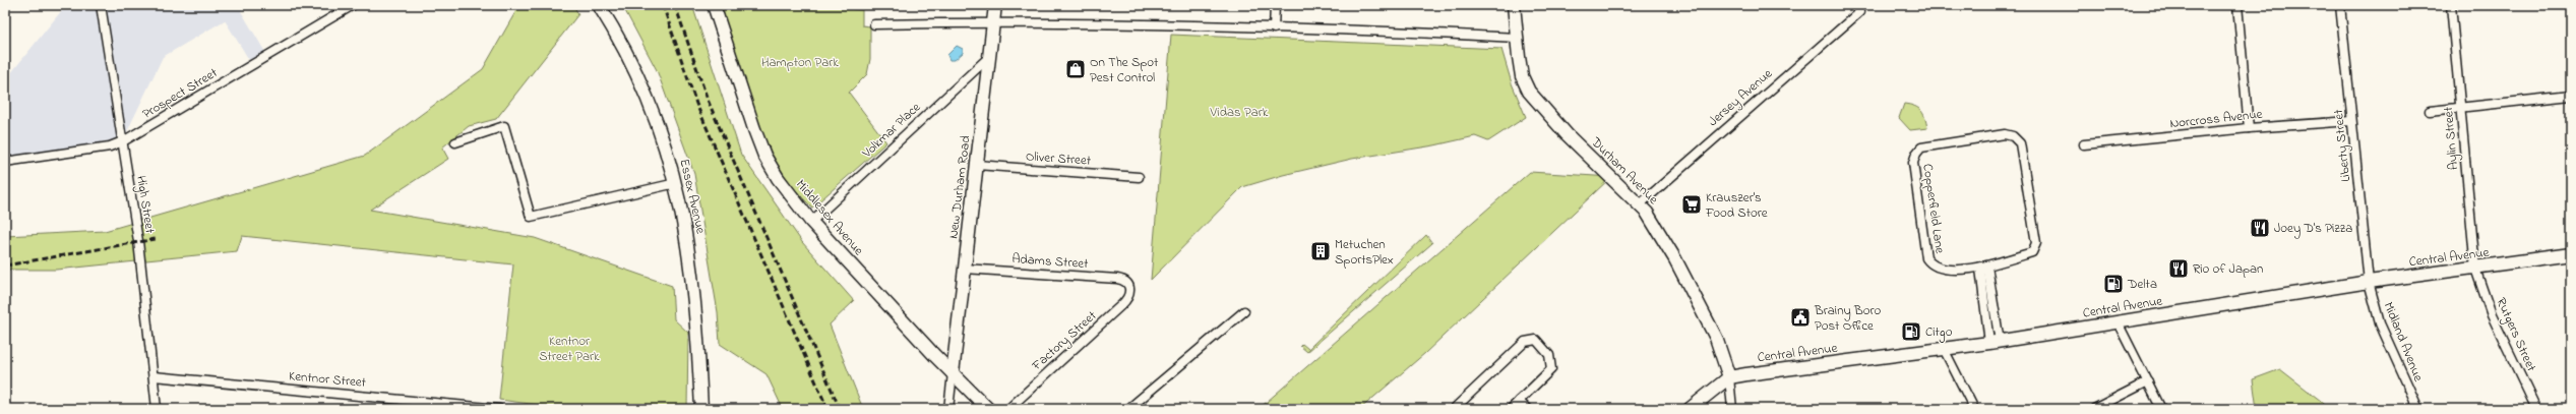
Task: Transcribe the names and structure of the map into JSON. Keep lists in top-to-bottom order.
{
  "streets": {
    "street": [
      "Prospect Street",
      "Jersey Avenue",
      "Norcross Avenue",
      "Volkmar Place",
      "Aylin Street",
      "Liberty Street",
      "Oliver Street",
      "Durham Avenue",
      "New Durham Road",
      "Essex Avenue",
      "High Street",
      "Copperfield Lane",
      "Middlesex Avenue",
      "Central Avenue",
      "Adams Street",
      "Rutgers Street",
      "Factory Street",
      "Midland Avenue",
      "Kentnor Street"
    ]
  },
  "crossings": [
    ["Prospect Street", "High Street"],
    ["Jersey Avenue", "Durham Avenue"],
    ["Norcross Avenue", "Liberty Street"],
    ["Volkmar Place", "New Durham Road"],
    ["Volkmar Place", "Middlesex Avenue"],
    ["Aylin Street", "Central Avenue"],
    ["Aylin Street", "Rutgers Street"],
    ["Liberty Street", "Central Avenue"],
    ["Liberty Street", "Midland Avenue"],
    ["Oliver Street", "New Durham Road"],
    ["Durham Avenue", "Central Avenue"],
    ["New Durham Road", "Middlesex Avenue"],
    ["New Durham Road", "Adams Street"],
    ["High Street", "Kentnor Street"],
    ["Central Avenue", "Rutgers Street"],
    ["Central Avenue", "Midland Avenue"],
    ["Adams Street", "Factory Street"]
  ],
  "parks": ["Hampton Park", "Vidas Park", "Kentnor Street Park"],
  "places": {
    "shop": ["On The Spot Pest Control"],
    "supermarket": ["Krauszer's Food Store"],
    "restaurant": ["Joey D's Pizza", "Rio of Japan"],
    "building": ["Metuchen SportsPlex"],
    "fuel station": ["Delta", "Citgo"],
    "public building": ["Brainy Boro Post Office"]
  }
}
